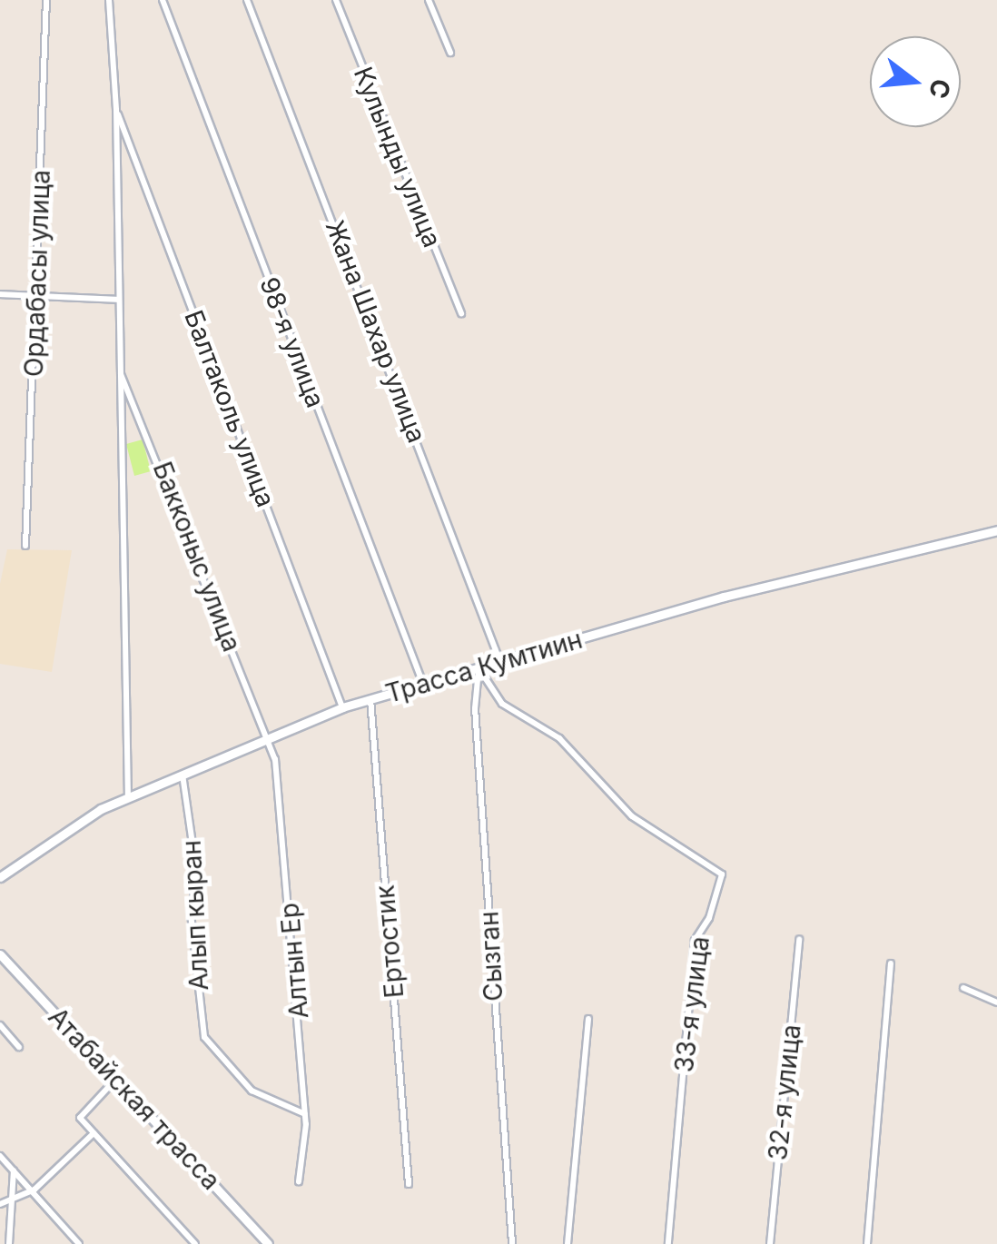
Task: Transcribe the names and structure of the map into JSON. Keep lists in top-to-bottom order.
{
  "streets": {
    "street": [
      "Кулынды улица",
      "Ордабасы улица",
      "Жана Шахар улица",
      "98-я улица",
      "Балтаколь улица",
      "Бакконыс улица",
      "Трасса Кумтиин",
      "Алып кыран",
      "Ертостик",
      "Сызган",
      "Алтын Ер",
      "33-я улица",
      "32-я улица",
      "Атабайская трасса"
    ]
  },
  "crossings": [
    ["Жана Шахар улица", "Трасса Кумтиин"],
    ["98-я улица", "Трасса Кумтиин"],
    ["Балтаколь улица", "Трасса Кумтиин"],
    ["Бакконыс улица", "Трасса Кумтиин"],
    ["Бакконыс улица", "Алтын Ер"],
    ["Трасса Кумтиин", "Алып кыран"],
    ["Трасса Кумтиин", "Ертостик"],
    ["Трасса Кумтиин", "Сызган"],
    ["Трасса Кумтиин", "Алтын Ер"],
    ["Трасса Кумтиин", "33-я улица"],
    ["Алып кыран", "Алтын Ер"],
    ["Сызган", "33-я улица"]
  ],
  "north": "right"
}
